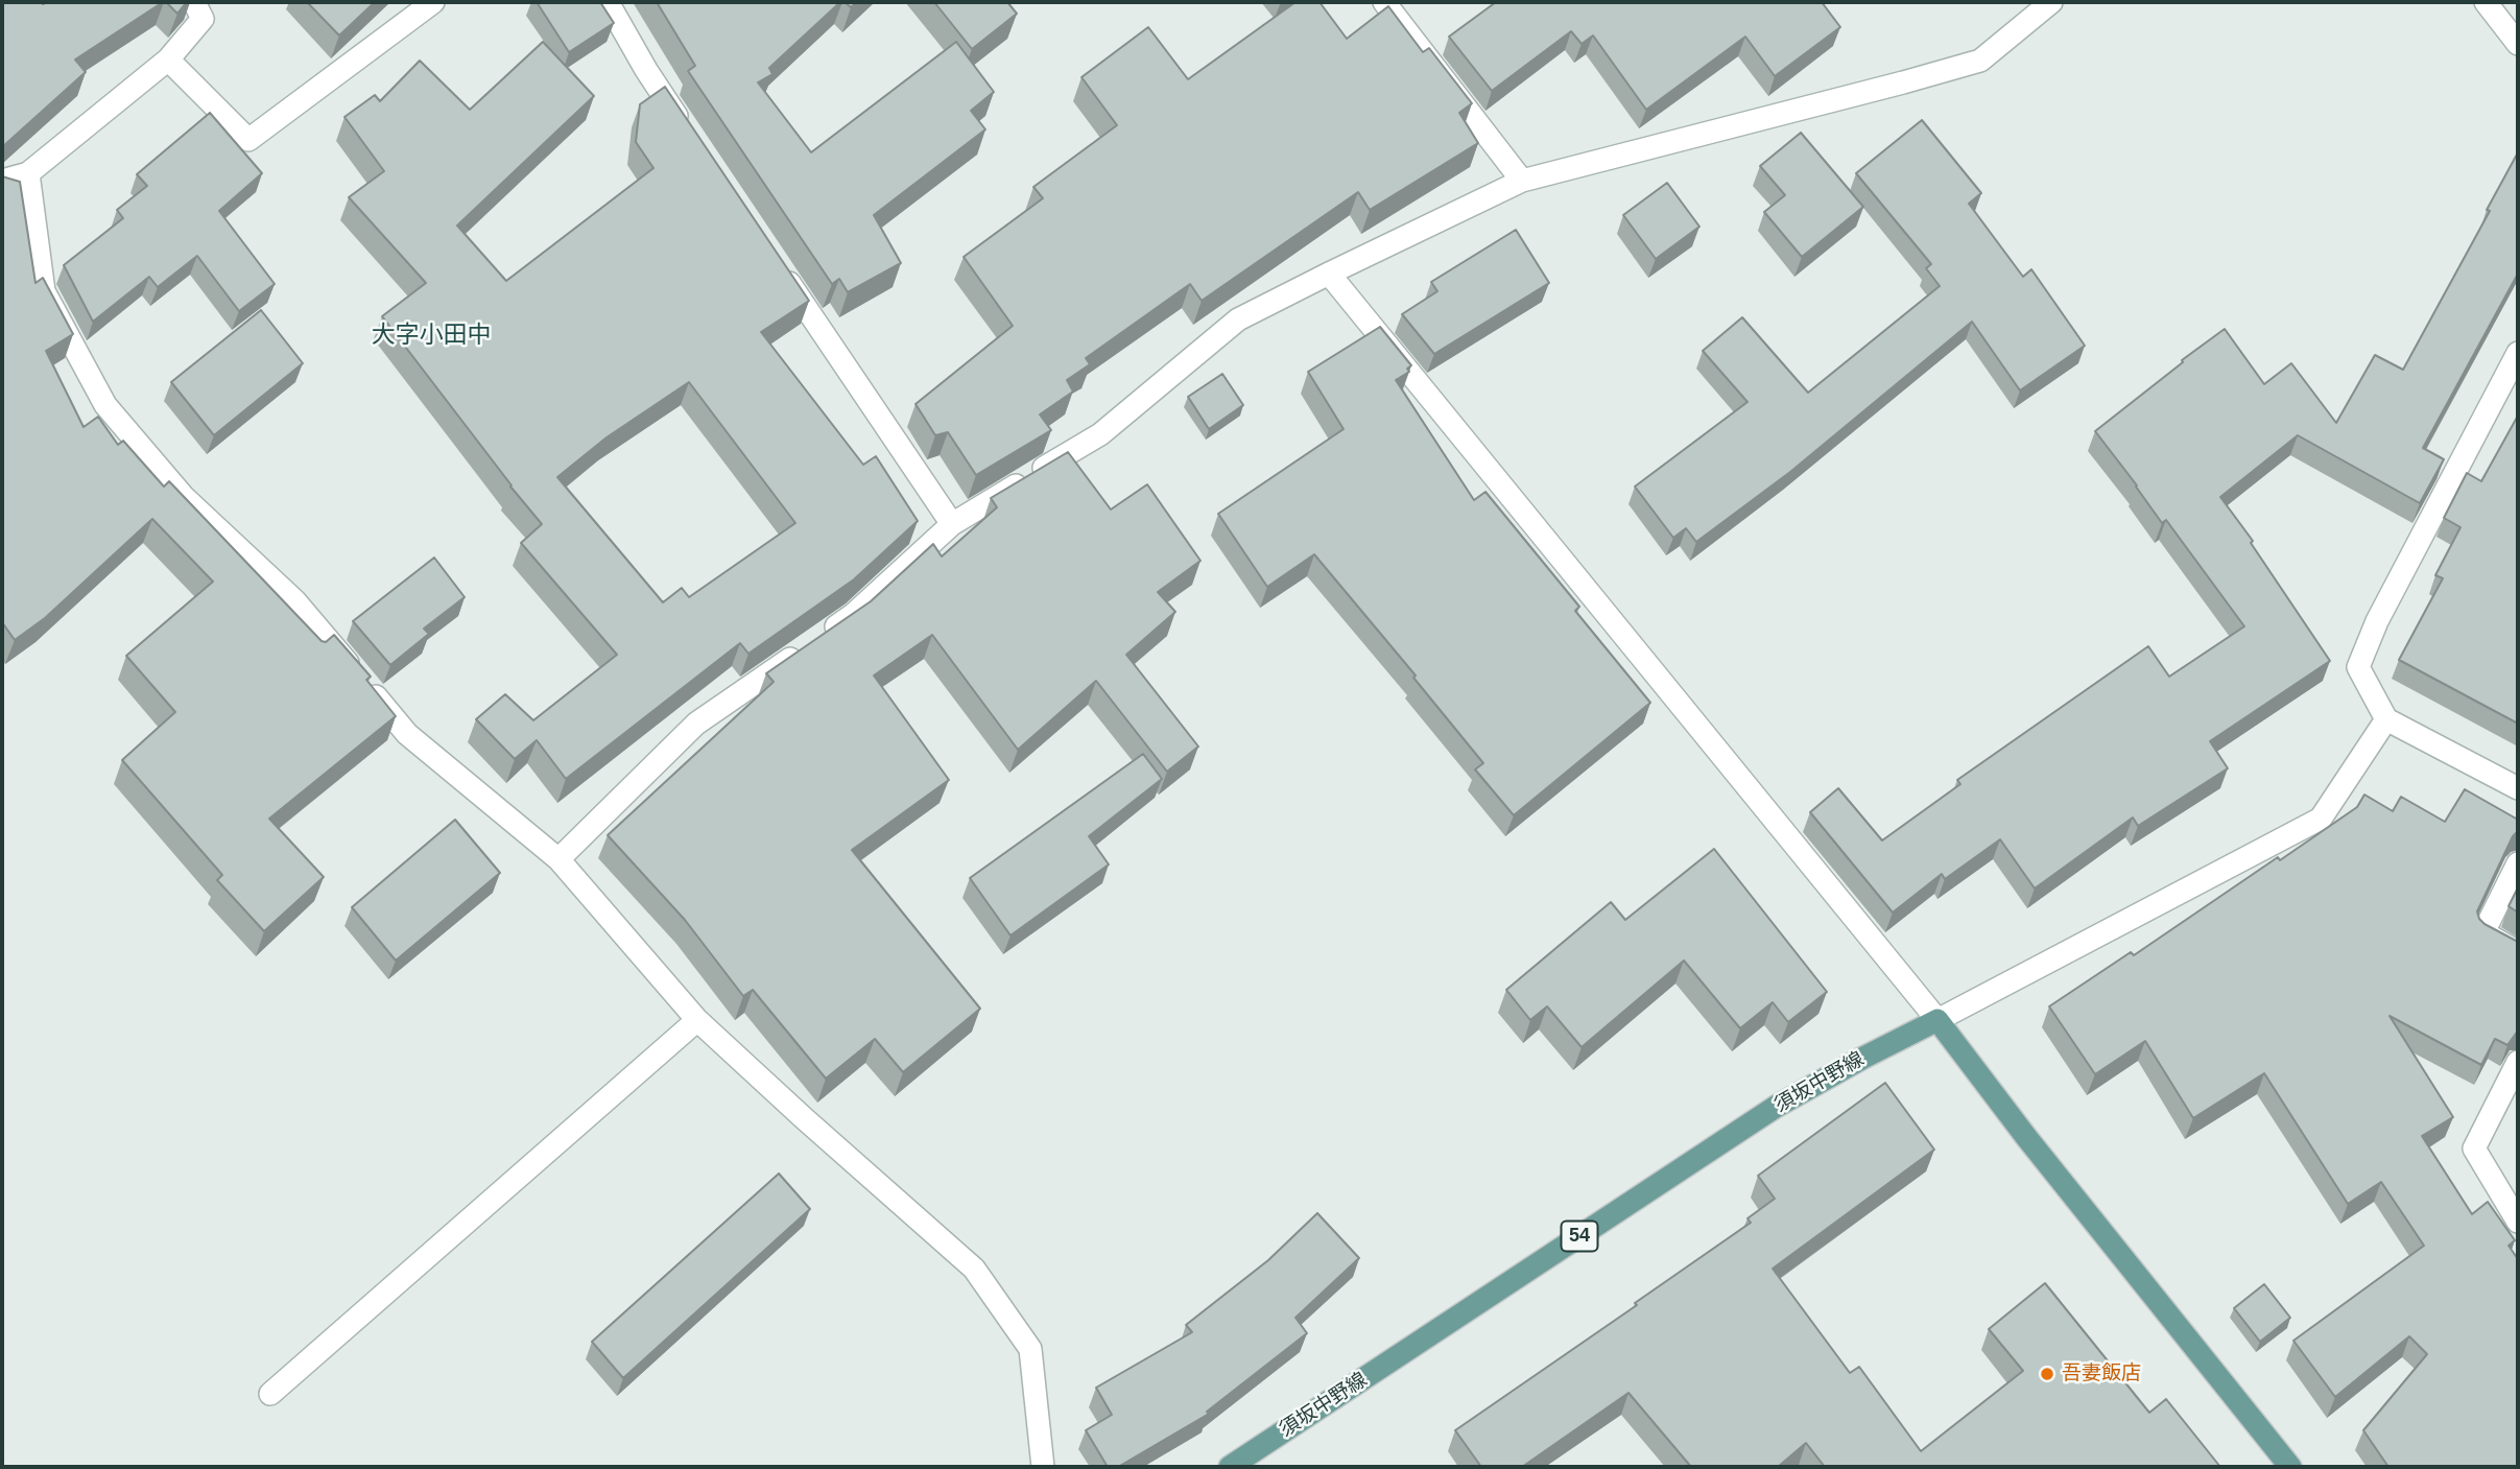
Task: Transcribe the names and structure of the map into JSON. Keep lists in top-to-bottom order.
{
  "streets": {
    "main road": ["須坂中野線", "54"]
  },
  "districts": ["大字小田中"],
  "places": ["吾妻飯店"]
}
